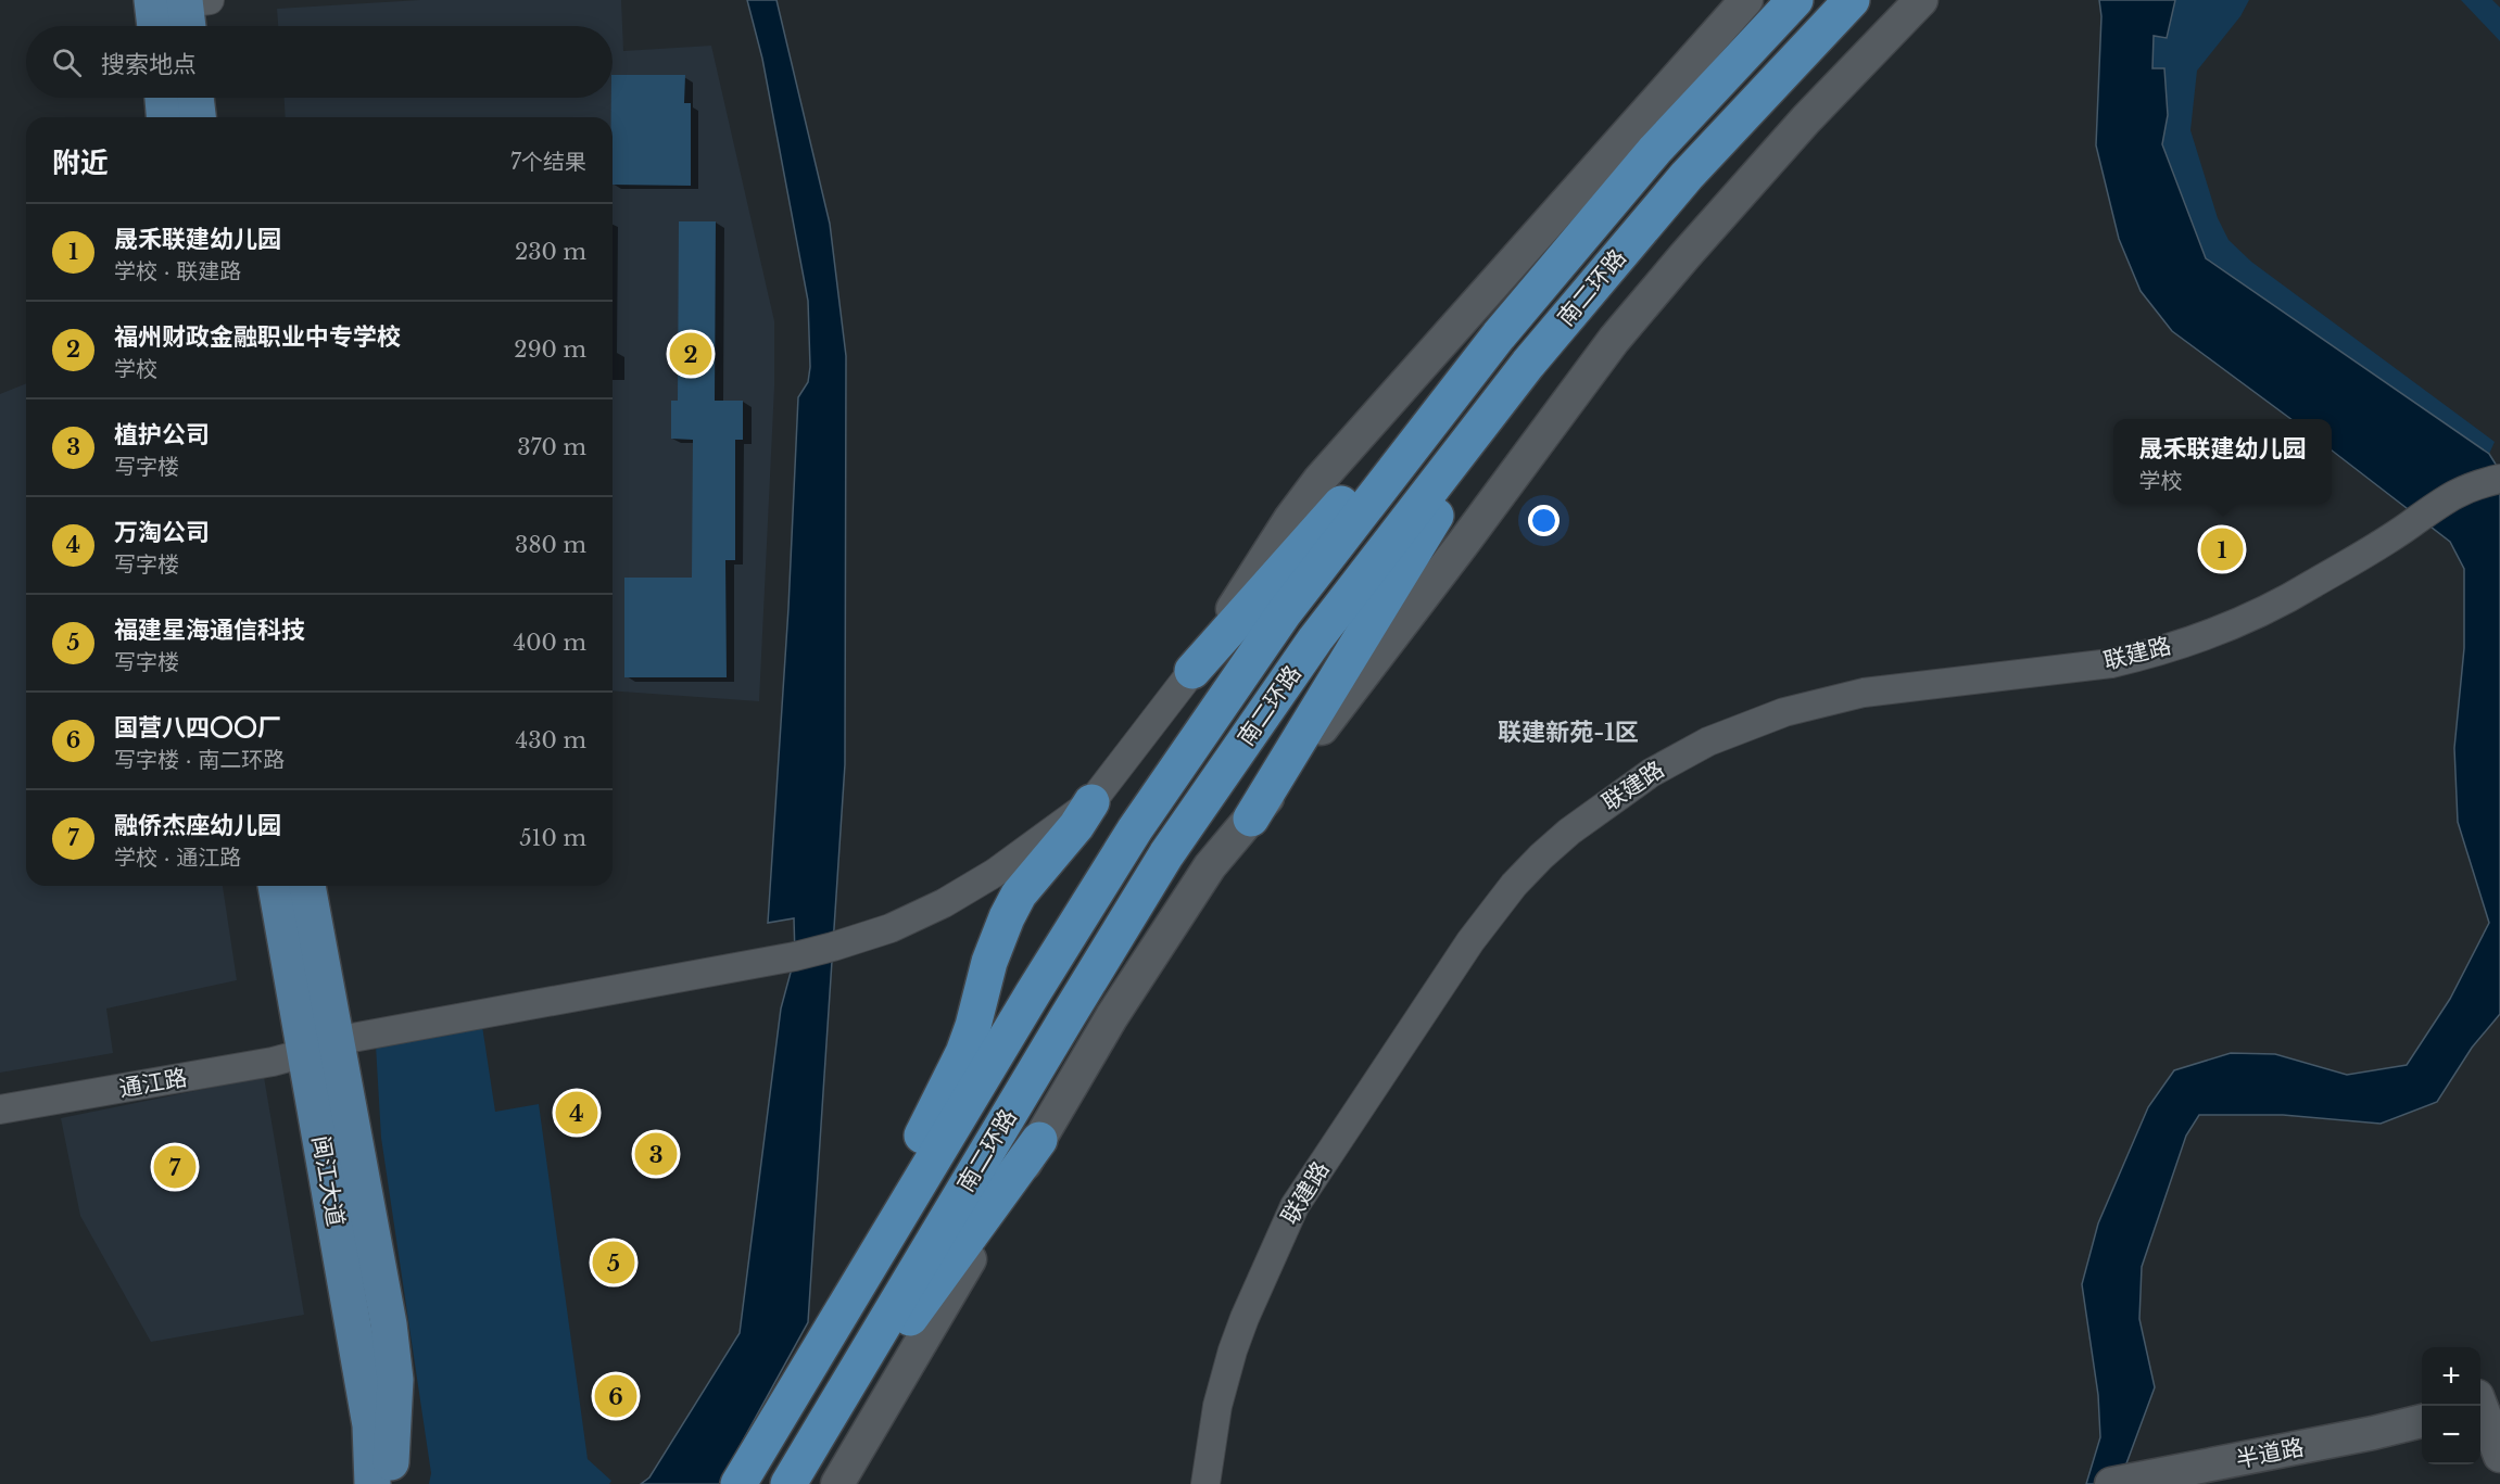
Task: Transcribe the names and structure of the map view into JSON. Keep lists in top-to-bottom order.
{
  "streets": {
    "highway": ["南二环路"],
    "main road": ["闽江大道", "半道路"],
    "street": ["联建路", "通江路"]
  },
  "crossings": [
    ["通江路", "闽江大道"]
  ],
  "districts": ["联建新苑-1区"],
  "page": {
    "search": "搜索地点",
    "heading": ["附近", "7个结果"],
    "list": [
      {
        "mark": "1",
        "name": "晟禾联建幼儿园",
        "note": "学校 · 联建路",
        "value": "230 m"
      },
      {
        "mark": "2",
        "name": "福州财政金融职业中专学校",
        "note": "学校",
        "value": "290 m"
      },
      {
        "mark": "3",
        "name": "植护公司",
        "note": "写字楼",
        "value": "370 m"
      },
      {
        "mark": "4",
        "name": "万淘公司",
        "note": "写字楼",
        "value": "380 m"
      },
      {
        "mark": "5",
        "name": "福建星海通信科技",
        "note": "写字楼",
        "value": "400 m"
      },
      {
        "mark": "6",
        "name": "国营八四〇〇厂",
        "note": "写字楼 · 南二环路",
        "value": "430 m"
      },
      {
        "mark": "7",
        "name": "融侨杰座幼儿园",
        "note": "学校 · 通江路",
        "value": "510 m"
      }
    ],
    "pins": [
      "2",
      "1",
      "4",
      "3",
      "7",
      "5",
      "6"
    ],
    "popup": ["晟禾联建幼儿园", "学校"],
    "map_buttons": ["+", "−"]
  }
}
